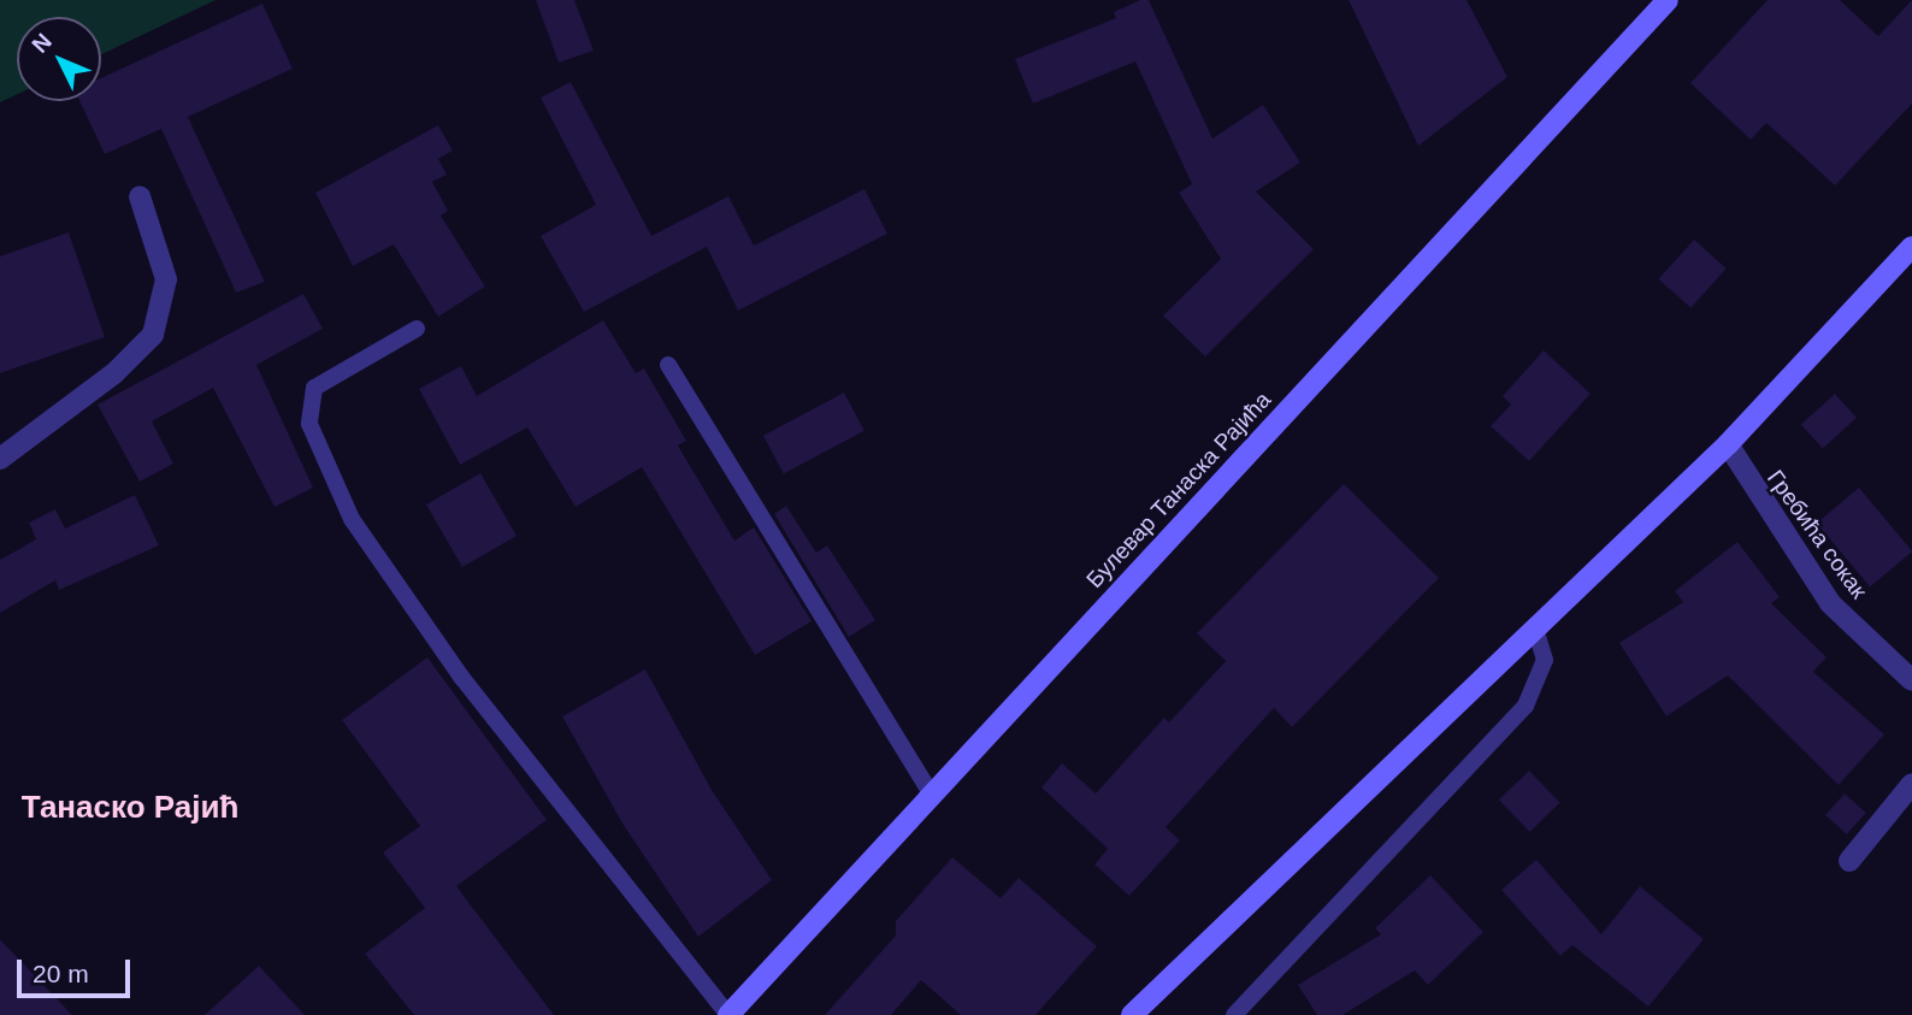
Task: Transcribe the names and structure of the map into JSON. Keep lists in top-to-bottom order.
{
  "streets": {
    "main road": ["Булевар Танаска Рајића"],
    "street": ["Гребића сокак"]
  },
  "districts": ["Танаско Рајић"],
  "scale_bar": "20 m",
  "north": "top left"
}
